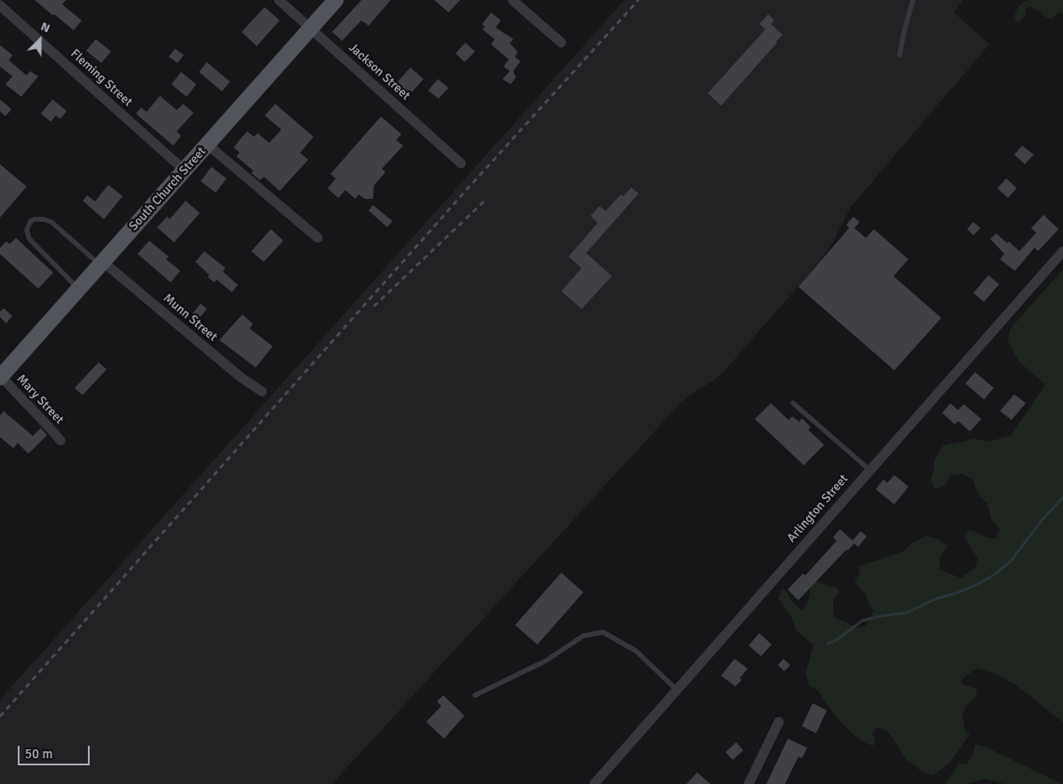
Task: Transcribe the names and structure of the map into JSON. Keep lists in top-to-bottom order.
{
  "streets": {
    "main road": ["South Church Street"],
    "street": [
      "Jackson Street",
      "Fleming Street",
      "Munn Street",
      "Mary Street",
      "Arlington Street"
    ]
  },
  "crossings": [
    ["Jackson Street", "South Church Street"],
    ["Fleming Street", "South Church Street"],
    ["South Church Street", "Munn Street"],
    ["South Church Street", "Mary Street"]
  ],
  "scale_bar": "50 m",
  "north": "top right"
}
